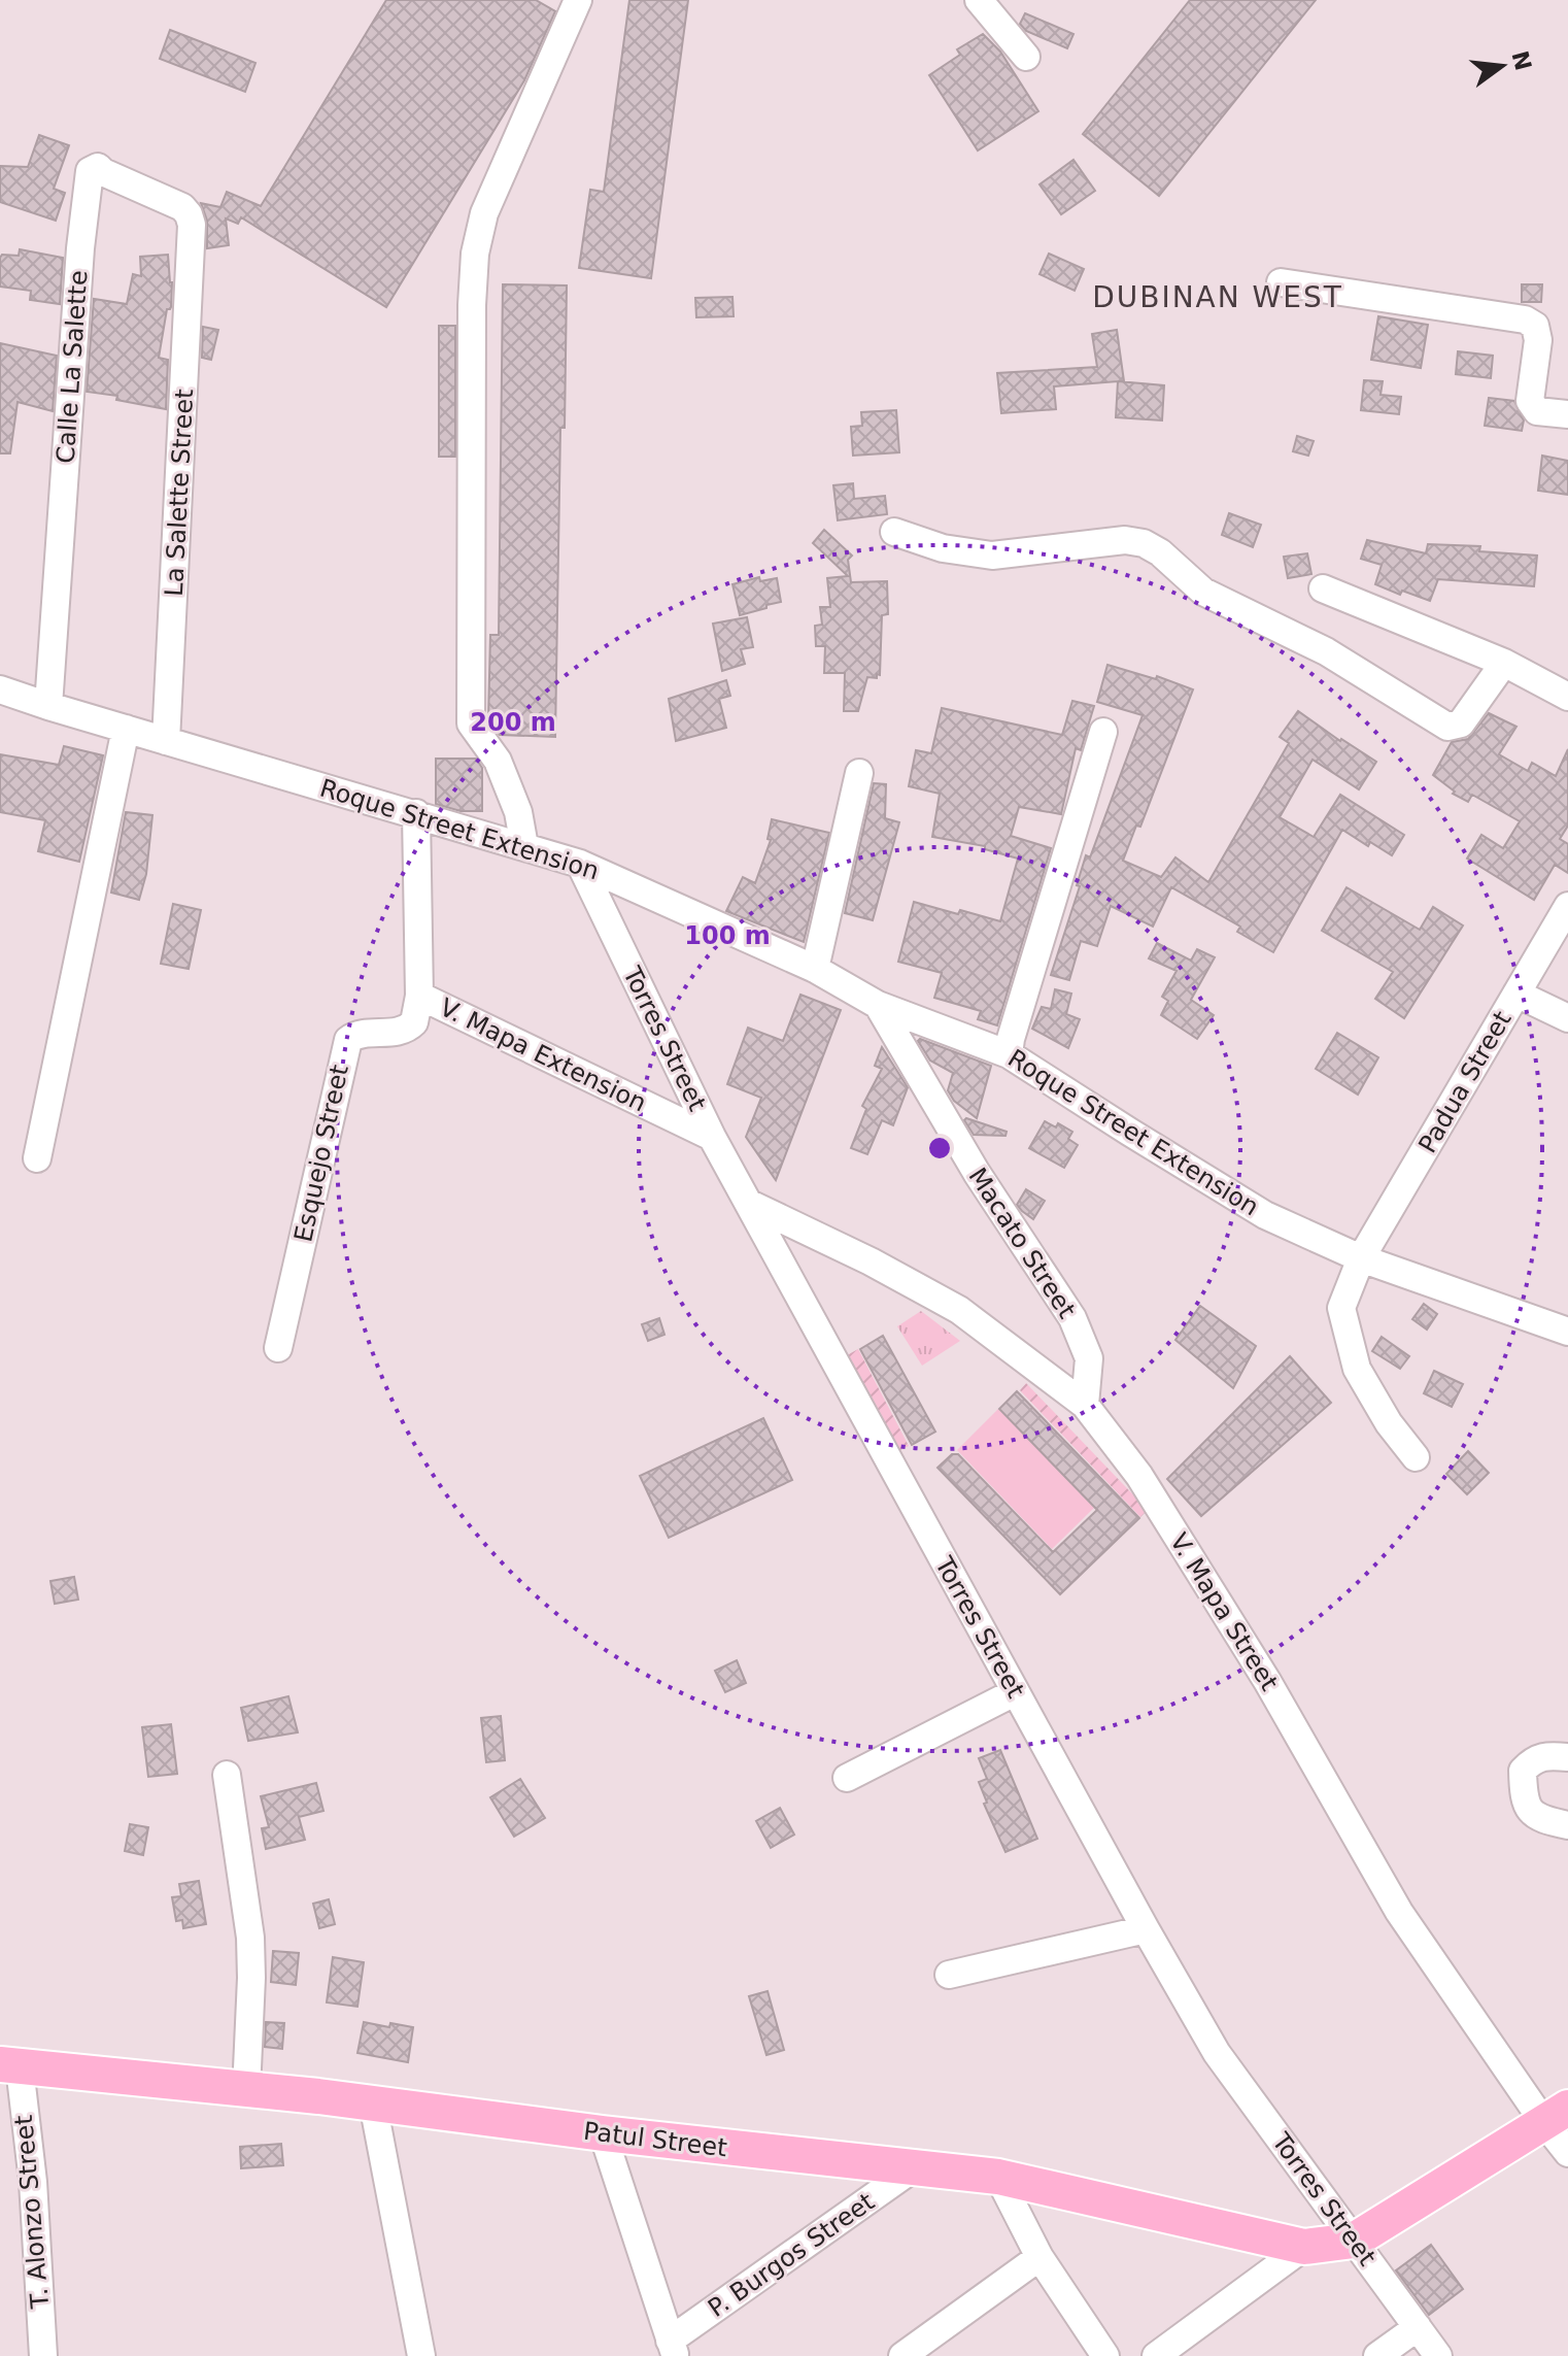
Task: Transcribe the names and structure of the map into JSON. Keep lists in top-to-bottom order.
{
  "streets": {
    "main road": ["Patul Street"],
    "street": [
      "Calle La Salette",
      "La Salette Street",
      "Roque Street Extension",
      "Torres Street",
      "V. Mapa Extension",
      "Padua Street",
      "Esquejo Street",
      "Macato Street",
      "V. Mapa Street",
      "T. Alonzo Street",
      "P. Burgos Street"
    ]
  },
  "crossings": [
    ["Calle La Salette", "La Salette Street"],
    ["Calle La Salette", "Roque Street Extension"],
    ["La Salette Street", "Roque Street Extension"],
    ["Roque Street Extension", "Torres Street"],
    ["Roque Street Extension", "Padua Street"],
    ["Roque Street Extension", "Esquejo Street"],
    ["Roque Street Extension", "Macato Street"],
    ["Torres Street", "V. Mapa Extension"],
    ["Torres Street", "V. Mapa Street"],
    ["V. Mapa Extension", "Esquejo Street"],
    ["Macato Street", "V. Mapa Street"],
    ["Patul Street", "T. Alonzo Street"],
    ["Patul Street", "P. Burgos Street"]
  ],
  "districts": ["DUBINAN WEST"],
  "north": "right",
  "rings": ["200 m", "100 m"]
}
